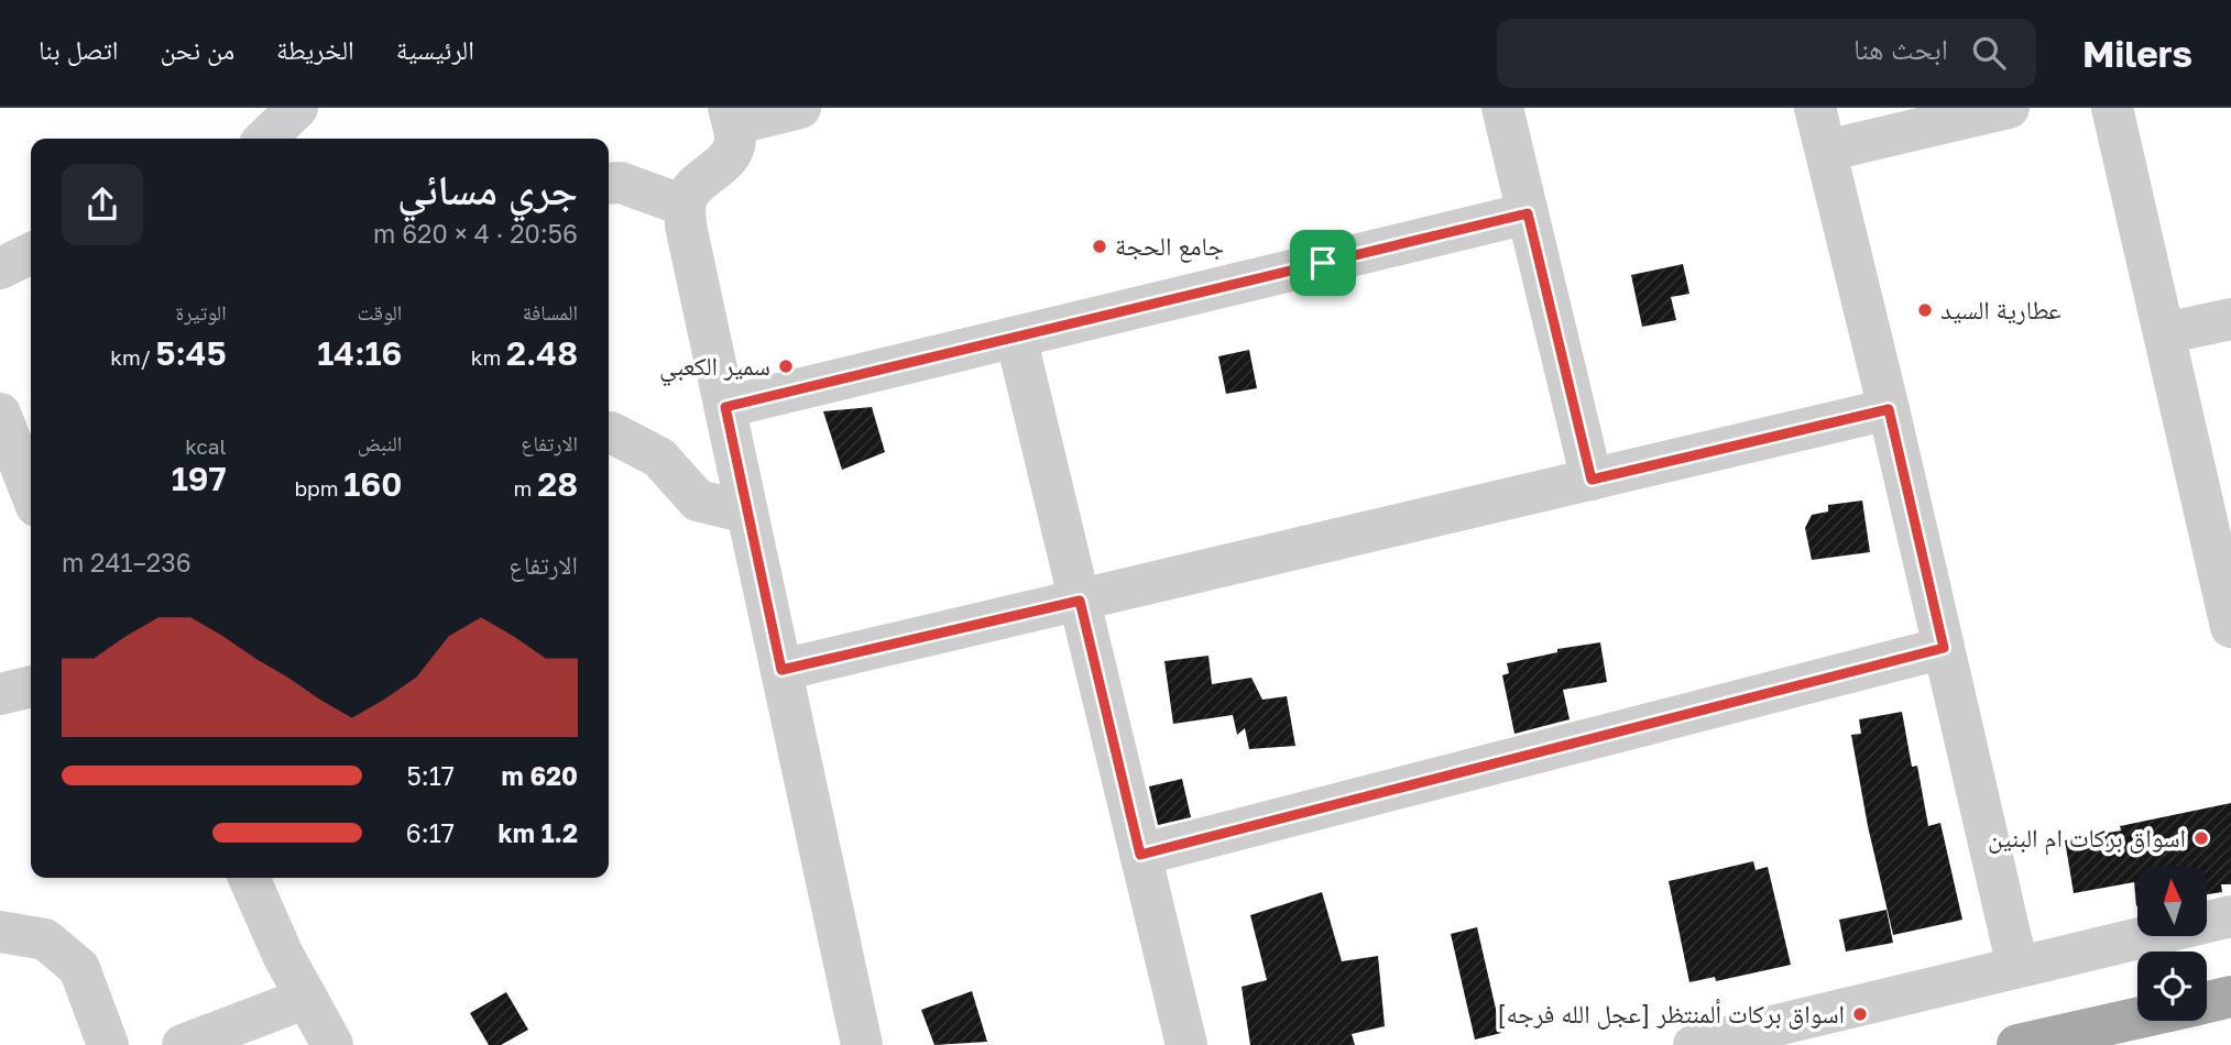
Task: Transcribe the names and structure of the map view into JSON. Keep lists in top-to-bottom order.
{
  "places": [
    "جامع الحجة",
    "عطارية السيد",
    "سمير الكعبي",
    "اسواق بركات ام البنين",
    "اسواق بركات ألمنتظر [عجل الله فرجه]"
  ],
  "north": "top",
  "page": {
    "header": "Milers",
    "search": "ابحث هنا",
    "nav": [
      "الرئيسية",
      "الخريطة",
      "من نحن",
      "اتصل بنا"
    ],
    "heading": ["جري مسائي", "20:56 · 4 × 620 m"],
    "stats": [
      ["المسافة", "2.48 km"],
      ["الوقت", "14:16"],
      ["الوتيرة", "5:45 /km"],
      ["الارتفاع", "28 m"],
      ["النبض", "160 bpm"],
      ["kcal", "197"]
    ],
    "chart": ["الارتفاع", "236–241 m"],
    "list": [
      {
        "name": "620 m",
        "note": "5:17"
      },
      {
        "name": "1.2 km",
        "note": "6:17"
      }
    ]
  }
}
